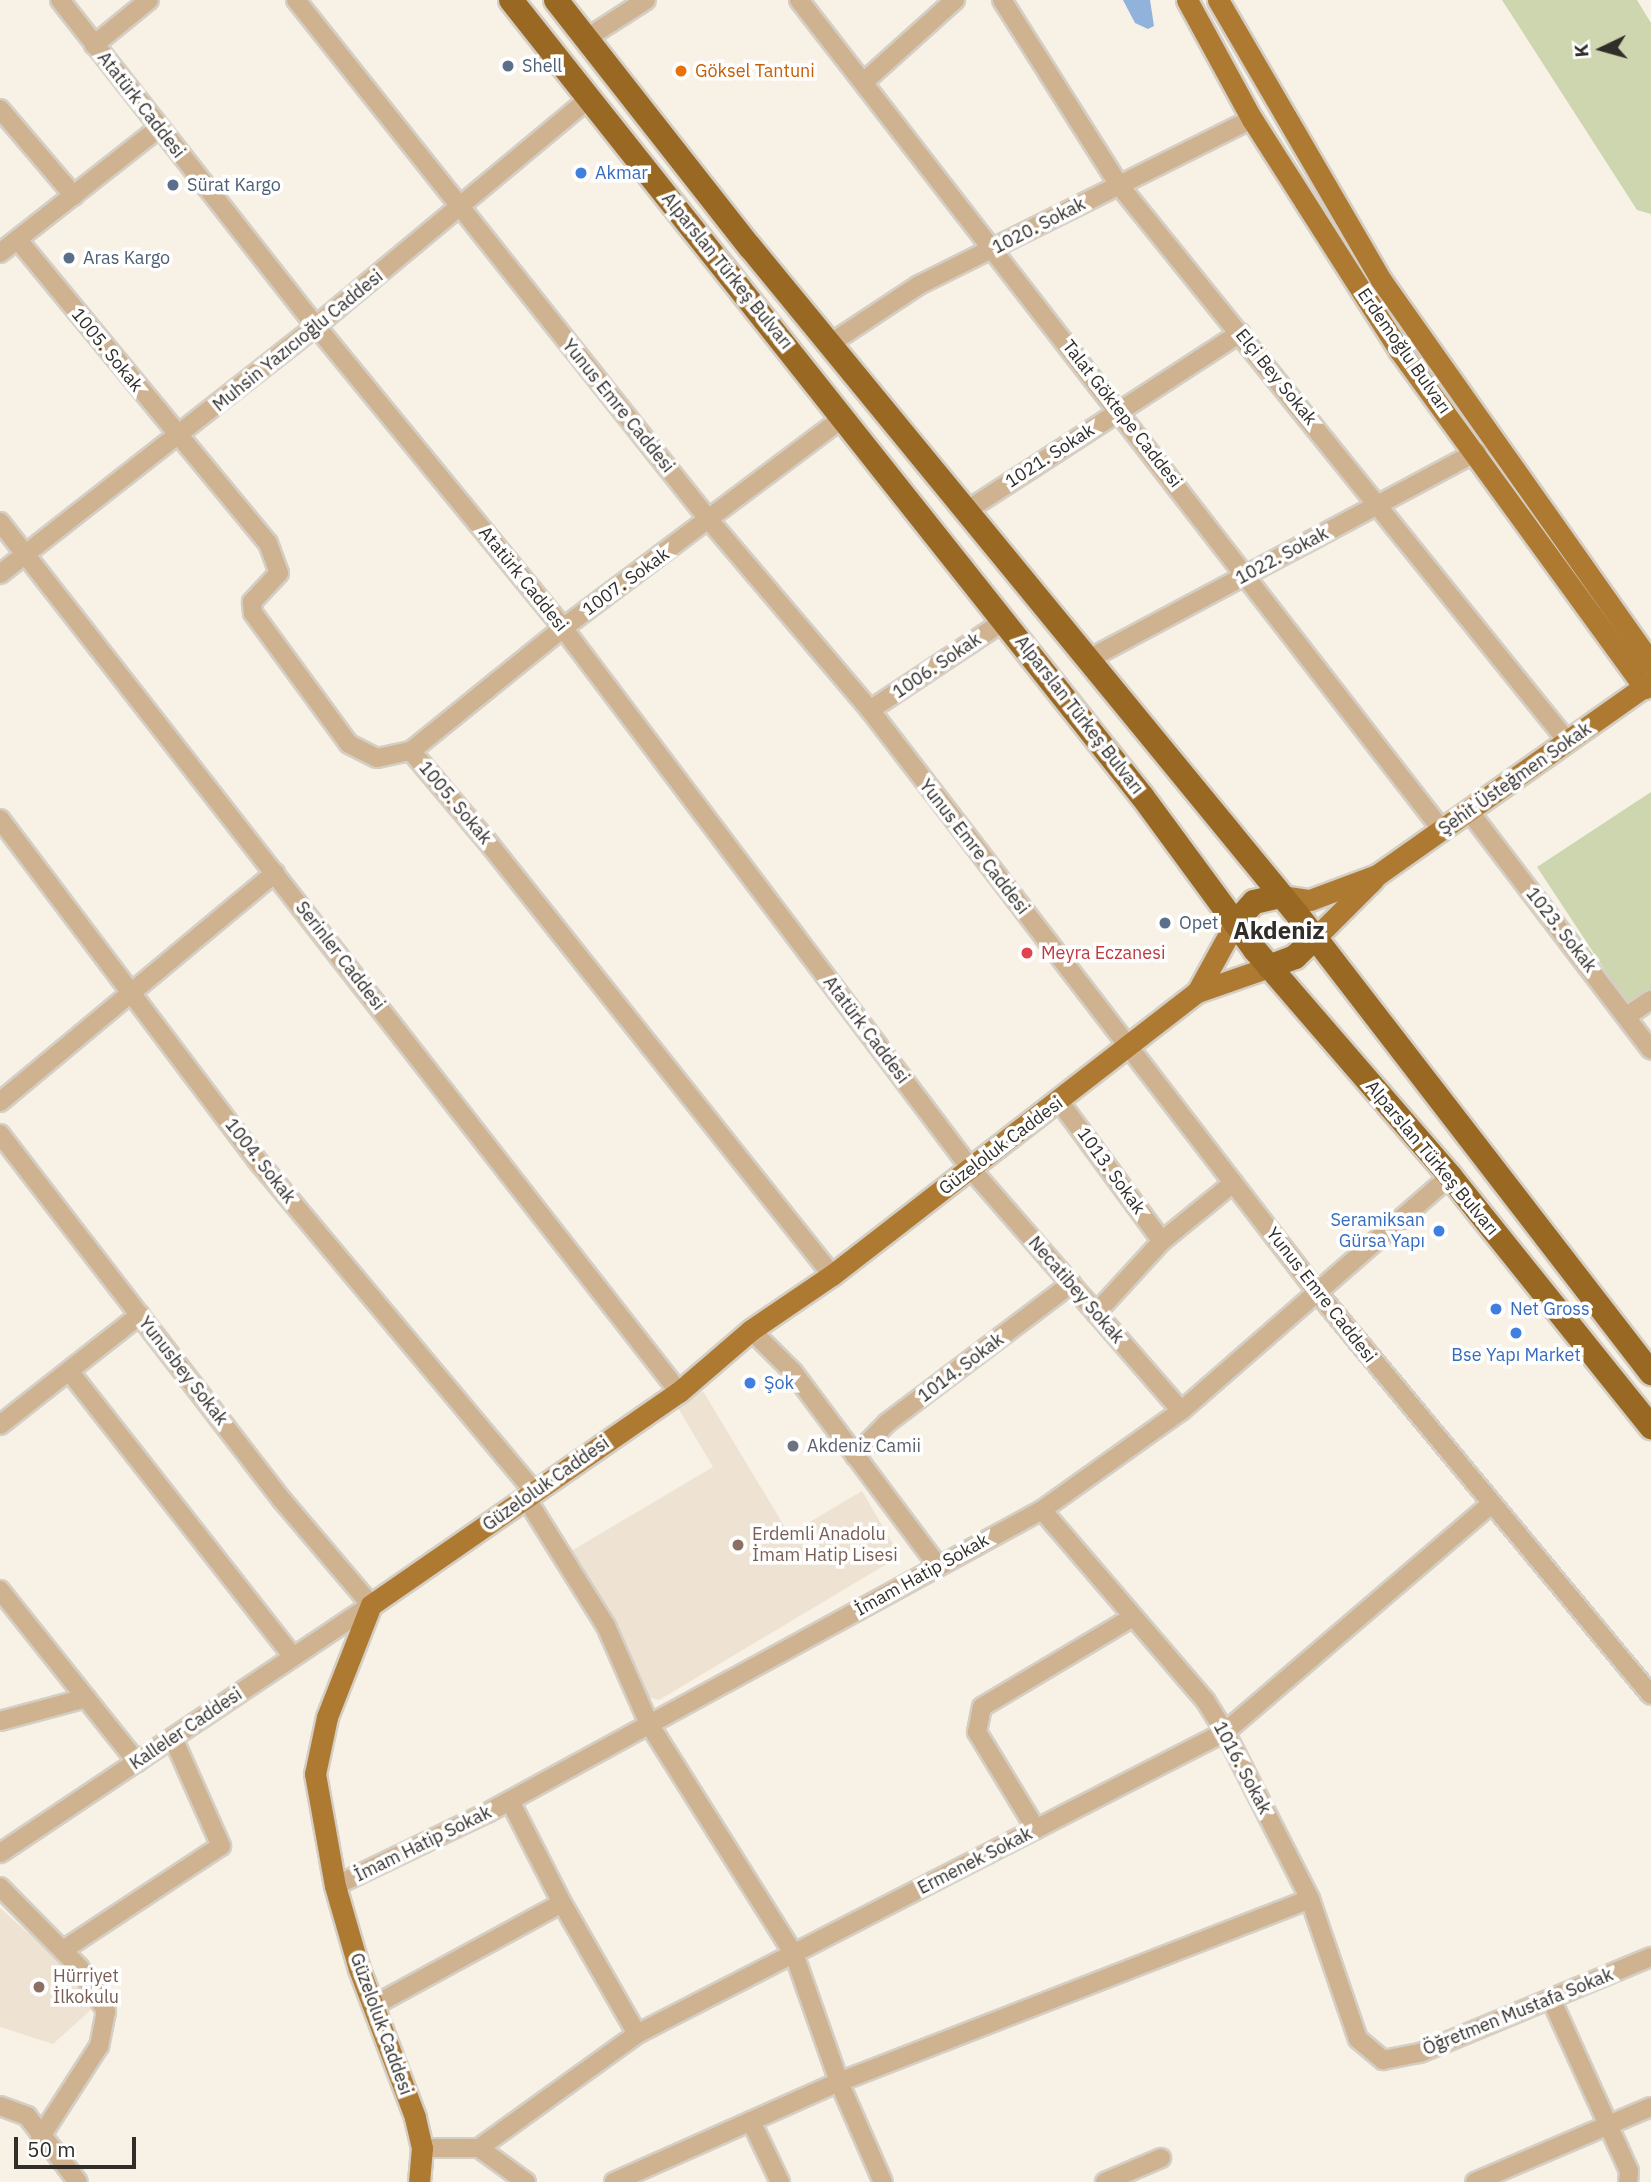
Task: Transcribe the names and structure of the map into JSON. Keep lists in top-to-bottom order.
{
  "streets": {
    "highway": ["Alparslan Türkeş Bulvarı"],
    "main road": ["Erdemoğlu Bulvarı", "Şehit Üsteğmen Sokak", "Güzeloluk Caddesi"],
    "street": [
      "Atatürk Caddesi",
      "1020. Sokak",
      "Muhsin Yazıcıoğlu Caddesi",
      "1005. Sokak",
      "Elçi Bey Sokak",
      "Yunus Emre Caddesi",
      "Talat Göktepe Caddesi",
      "1021. Sokak",
      "1022. Sokak",
      "1007. Sokak",
      "1006. Sokak",
      "1023. Sokak",
      "Serinler Caddesi",
      "1004. Sokak",
      "1013. Sokak",
      "Necatibey Sokak",
      "1014. Sokak",
      "Yunusbey Sokak",
      "İmam Hatip Sokak",
      "Kalleler Caddesi",
      "1016. Sokak",
      "Ermenek Sokak",
      "Öğretmen Mustafa Sokak"
    ]
  },
  "crossings": [
    ["Atatürk Caddesi", "Muhsin Yazıcıoğlu Caddesi"],
    ["Atatürk Caddesi", "1007. Sokak"],
    ["Atatürk Caddesi", "Güzeloluk Caddesi"],
    ["Atatürk Caddesi", "Necatibey Sokak"],
    ["1020. Sokak", "Alparslan Türkeş Bulvarı"],
    ["1020. Sokak", "Erdemoğlu Bulvarı"],
    ["1020. Sokak", "Elçi Bey Sokak"],
    ["1020. Sokak", "Talat Göktepe Caddesi"],
    ["Alparslan Türkeş Bulvarı", "Muhsin Yazıcıoğlu Caddesi"],
    ["Alparslan Türkeş Bulvarı", "1021. Sokak"],
    ["Alparslan Türkeş Bulvarı", "1022. Sokak"],
    ["Alparslan Türkeş Bulvarı", "1007. Sokak"],
    ["Alparslan Türkeş Bulvarı", "1006. Sokak"],
    ["Alparslan Türkeş Bulvarı", "Şehit Üsteğmen Sokak"],
    ["Alparslan Türkeş Bulvarı", "Güzeloluk Caddesi"],
    ["Alparslan Türkeş Bulvarı", "İmam Hatip Sokak"],
    ["Muhsin Yazıcıoğlu Caddesi", "1005. Sokak"],
    ["Muhsin Yazıcıoğlu Caddesi", "Yunus Emre Caddesi"],
    ["Muhsin Yazıcıoğlu Caddesi", "Serinler Caddesi"],
    ["1005. Sokak", "1007. Sokak"],
    ["1005. Sokak", "Güzeloluk Caddesi"],
    ["Erdemoğlu Bulvarı", "1022. Sokak"],
    ["Erdemoğlu Bulvarı", "Şehit Üsteğmen Sokak"],
    ["Elçi Bey Sokak", "1021. Sokak"],
    ["Elçi Bey Sokak", "1022. Sokak"],
    ["Elçi Bey Sokak", "Şehit Üsteğmen Sokak"],
    ["Yunus Emre Caddesi", "1007. Sokak"],
    ["Yunus Emre Caddesi", "1006. Sokak"],
    ["Yunus Emre Caddesi", "Güzeloluk Caddesi"],
    ["Yunus Emre Caddesi", "İmam Hatip Sokak"],
    ["Yunus Emre Caddesi", "Ermenek Sokak"],
    ["Talat Göktepe Caddesi", "1021. Sokak"],
    ["Talat Göktepe Caddesi", "1022. Sokak"],
    ["Talat Göktepe Caddesi", "Şehit Üsteğmen Sokak"],
    ["Şehit Üsteğmen Sokak", "1023. Sokak"],
    ["Serinler Caddesi", "Güzeloluk Caddesi"],
    ["Güzeloluk Caddesi", "1004. Sokak"],
    ["Güzeloluk Caddesi", "1013. Sokak"],
    ["Güzeloluk Caddesi", "Necatibey Sokak"],
    ["Güzeloluk Caddesi", "Yunusbey Sokak"],
    ["Güzeloluk Caddesi", "İmam Hatip Sokak"],
    ["Güzeloluk Caddesi", "Kalleler Caddesi"],
    ["1004. Sokak", "İmam Hatip Sokak"],
    ["1004. Sokak", "Ermenek Sokak"],
    ["Necatibey Sokak", "1014. Sokak"],
    ["Necatibey Sokak", "İmam Hatip Sokak"],
    ["Yunusbey Sokak", "Kalleler Caddesi"],
    ["İmam Hatip Sokak", "1016. Sokak"],
    ["1016. Sokak", "Ermenek Sokak"],
    ["1016. Sokak", "Öğretmen Mustafa Sokak"]
  ],
  "districts": ["Akdeniz"],
  "places": [
    "Shell",
    "Göksel Tantuni",
    "Akmar",
    "Sürat Kargo",
    "Aras Kargo",
    "Opet",
    "Meyra Eczanesi",
    "Seramiksan Gürsa Yapı",
    "Net Gross",
    "Bse Yapı Market",
    "Şok",
    "Akdeniz Camii",
    "Erdemli Anadolu İmam Hatip Lisesi",
    "Hürriyet İlkokulu"
  ],
  "scale_bar": "50 m",
  "north": "left"
}
